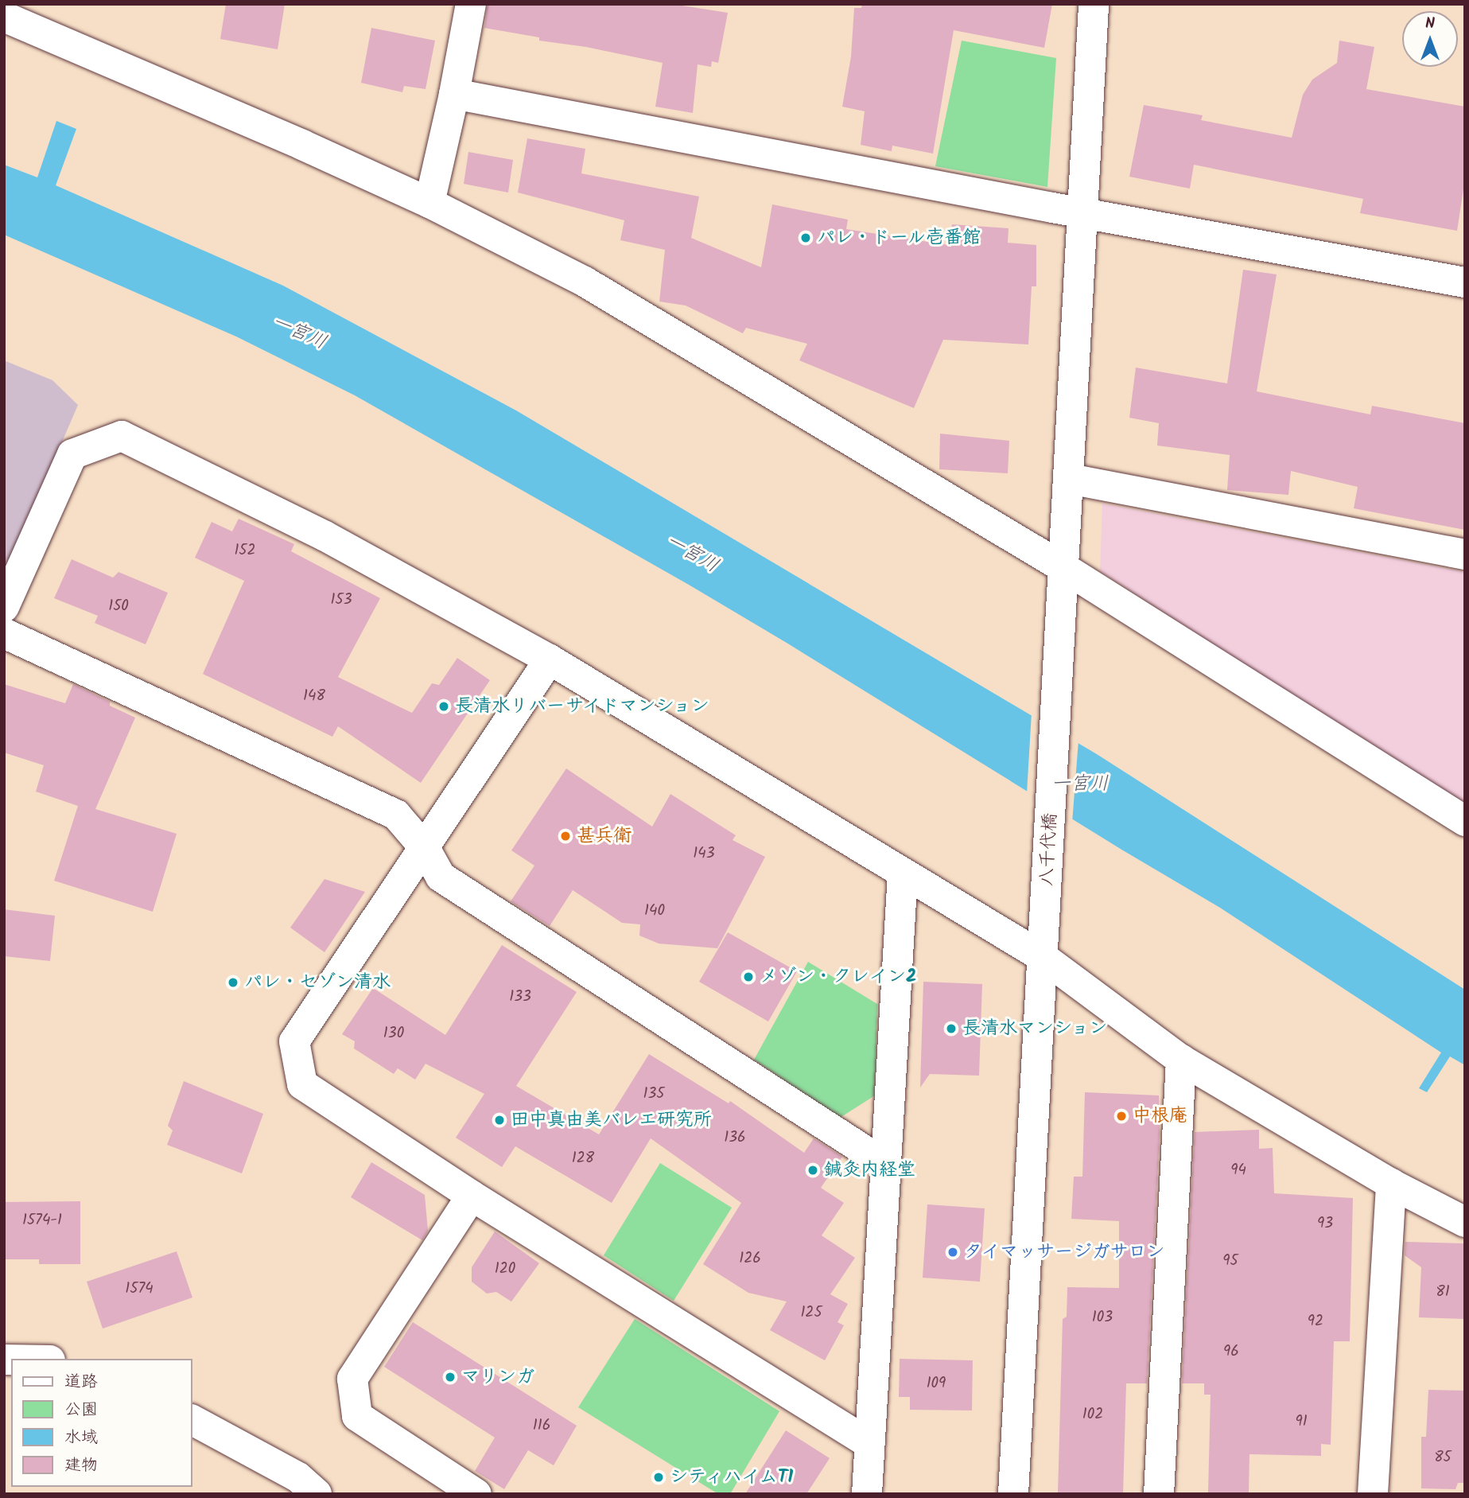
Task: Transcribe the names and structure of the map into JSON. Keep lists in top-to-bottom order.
{
  "streets": {
    "street": ["八千代橋"]
  },
  "water": ["一宮川"],
  "places": [
    "パレ・ドール壱番館",
    "長清水リバーサイドマンション",
    "甚兵衛",
    "メゾン・クレイン2",
    "パレ・セゾン清水",
    "長清水マンション",
    "中根庵",
    "田中真由美バレエ研究所",
    "鍼灸内経堂",
    "タイマッサージガサロン",
    "マリンガ",
    "シティハイムT1"
  ],
  "house_numbers": [
    "152",
    "153",
    "150",
    "148",
    "143",
    "140",
    "133",
    "130",
    "135",
    "136",
    "128",
    "94",
    "1574-1",
    "93",
    "126",
    "95",
    "120",
    "1574",
    "81",
    "125",
    "103",
    "92",
    "96",
    "109",
    "102",
    "91",
    "116",
    "85"
  ],
  "legend": [
    "道路",
    "公園",
    "水域",
    "建物"
  ],
  "north": "top"
}
